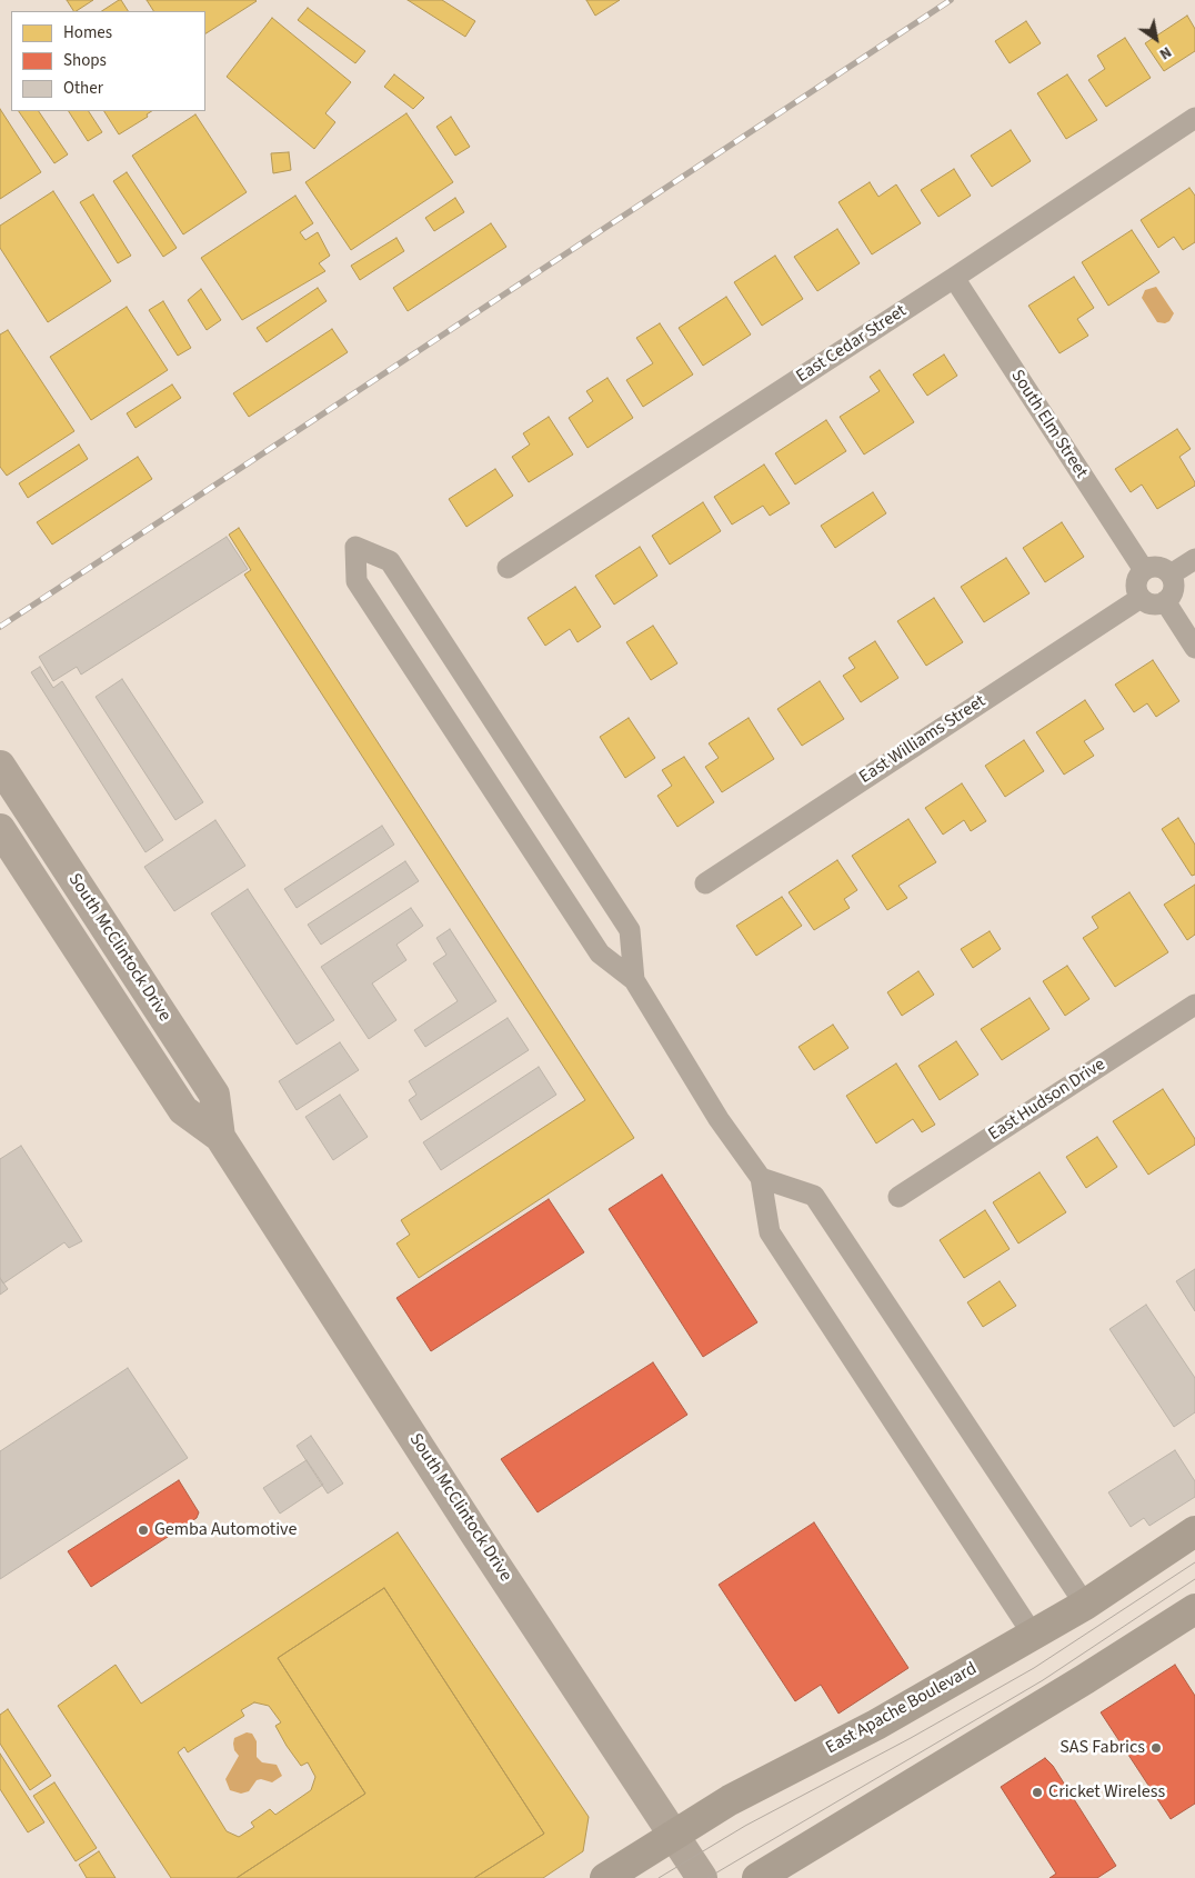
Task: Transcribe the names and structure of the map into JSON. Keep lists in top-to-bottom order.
{
  "streets": {
    "main road": ["South McClintock Drive", "East Apache Boulevard"],
    "street": [
      "East Cedar Street",
      "South Elm Street",
      "East Williams Street",
      "East Hudson Drive"
    ]
  },
  "crossings": [
    ["East Cedar Street", "South Elm Street"],
    ["South Elm Street", "East Williams Street"],
    ["South McClintock Drive", "East Apache Boulevard"]
  ],
  "places": ["Gemba Automotive", "SAS Fabrics", "Cricket Wireless"],
  "legend": ["Homes", "Shops", "Other"],
  "north": "bottom right"
}
